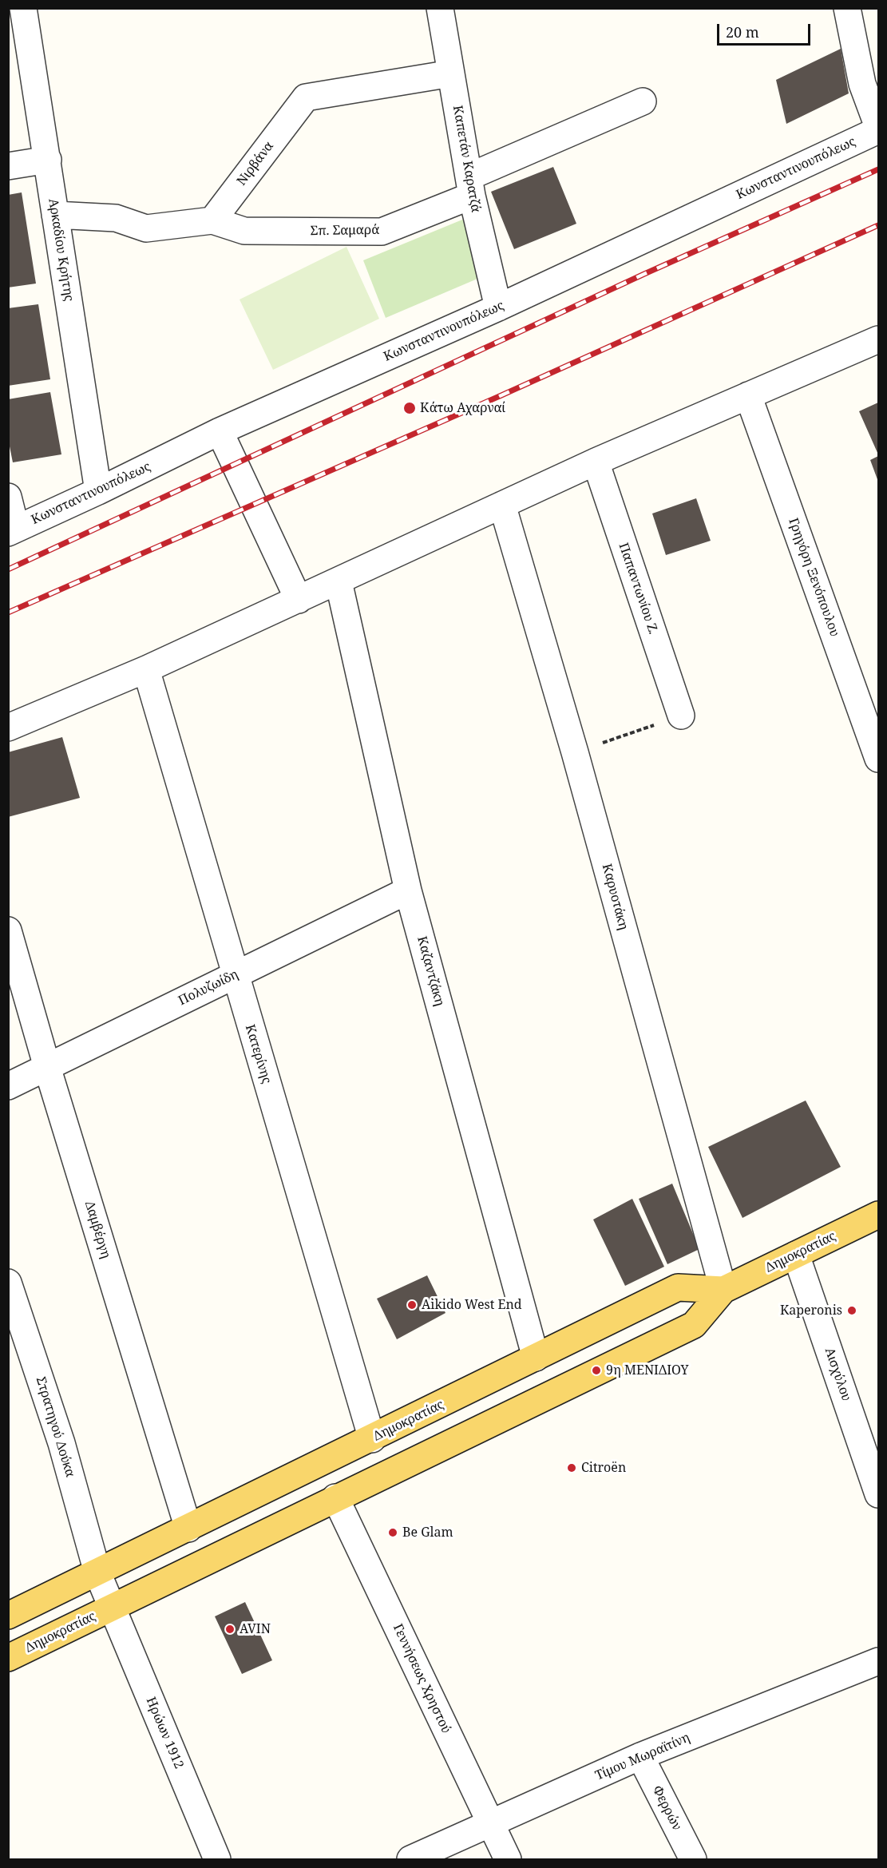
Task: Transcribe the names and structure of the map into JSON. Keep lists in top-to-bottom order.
{
  "streets": {
    "main road": ["Δημοκρατίας"],
    "street": [
      "Καπετάν Καρατζά",
      "Νιρβάνα",
      "Κωνσταντινουπόλεως",
      "Σπ. Σαμαρά",
      "Αρκαδίου Κρήτης",
      "Γρηγόρη Ξενόπουλου",
      "Παπαντωνίου Ζ.",
      "Καρυοτάκη",
      "Καζαντζάκη",
      "Πολυζωίδη",
      "Κατερίνης",
      "Δαμβέργη",
      "Αισχύλου",
      "Στρατηγού Δούκα",
      "Γεννήσεως Χρηστού",
      "Ηρώων 1912",
      "Τίμου Μωραϊτίνη",
      "Φερρών"
    ]
  },
  "crossings": [
    ["Καπετάν Καρατζά", "Νιρβάνα"],
    ["Καπετάν Καρατζά", "Κωνσταντινουπόλεως"],
    ["Καπετάν Καρατζά", "Σπ. Σαμαρά"],
    ["Νιρβάνα", "Σπ. Σαμαρά"],
    ["Κωνσταντινουπόλεως", "Αρκαδίου Κρήτης"],
    ["Καρυοτάκη", "Δημοκρατίας"],
    ["Καζαντζάκη", "Πολυζωίδη"],
    ["Καζαντζάκη", "Δημοκρατίας"],
    ["Πολυζωίδη", "Κατερίνης"],
    ["Πολυζωίδη", "Δαμβέργη"],
    ["Κατερίνης", "Δημοκρατίας"],
    ["Δαμβέργη", "Δημοκρατίας"],
    ["Δημοκρατίας", "Αισχύλου"],
    ["Δημοκρατίας", "Στρατηγού Δούκα"],
    ["Δημοκρατίας", "Γεννήσεως Χρηστού"],
    ["Δημοκρατίας", "Ηρώων 1912"],
    ["Γεννήσεως Χρηστού", "Τίμου Μωραϊτίνη"],
    ["Τίμου Μωραϊτίνη", "Φερρών"]
  ],
  "places": [
    "Κάτω Αχαρναί",
    "Aikido West End",
    "Kaperonis",
    "9η ΜΕΝΙΔΙΟΥ",
    "Citroën",
    "Be Glam",
    "AVIN"
  ],
  "scale_bar": "20 m"
}
